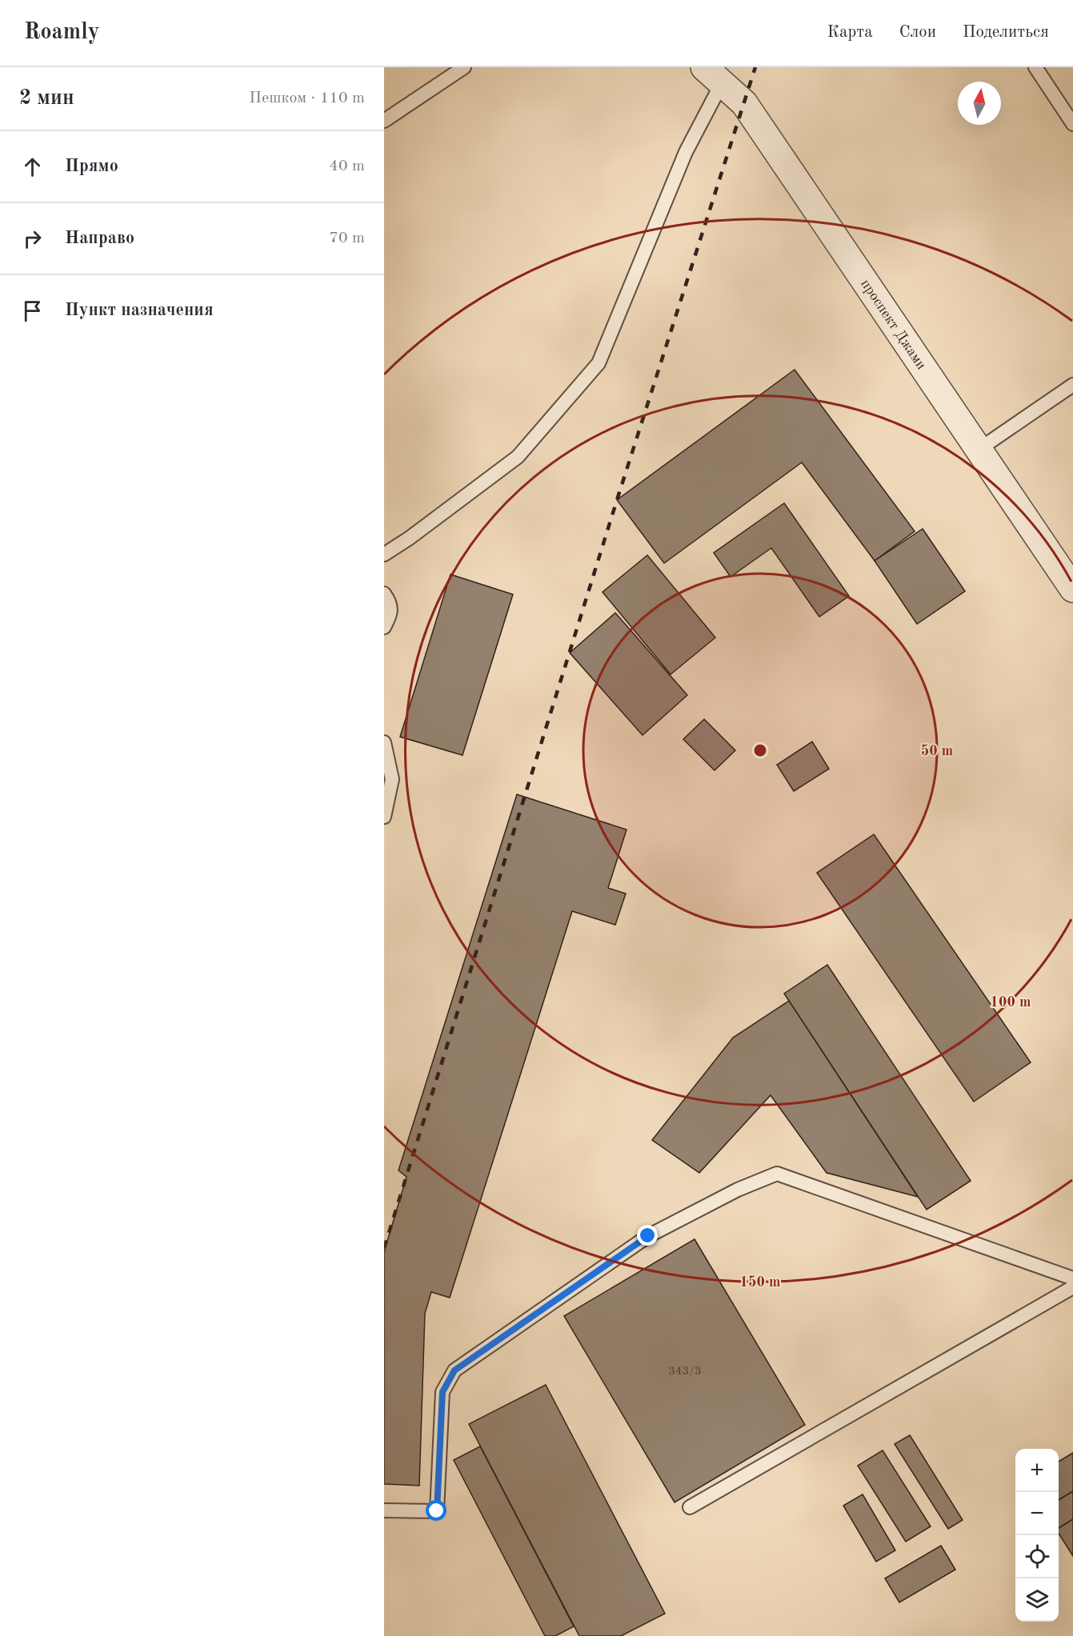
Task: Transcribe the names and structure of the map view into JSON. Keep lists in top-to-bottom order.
{
  "streets": {
    "street": ["проспект Джами"]
  },
  "house_numbers": ["343/3"],
  "north": "top",
  "page": {
    "header": "Roamly",
    "nav": ["Карта", "Слои", "Поделиться"],
    "heading": ["2 мин", "Пешком · 110 m"],
    "list": [
      ["Прямо", "40 m"],
      ["Направо", "70 m"],
      "Пункт назначения"
    ],
    "map_buttons": ["+", "−"]
  },
  "rings": ["50 m", "100 m", "150 m"]
}
